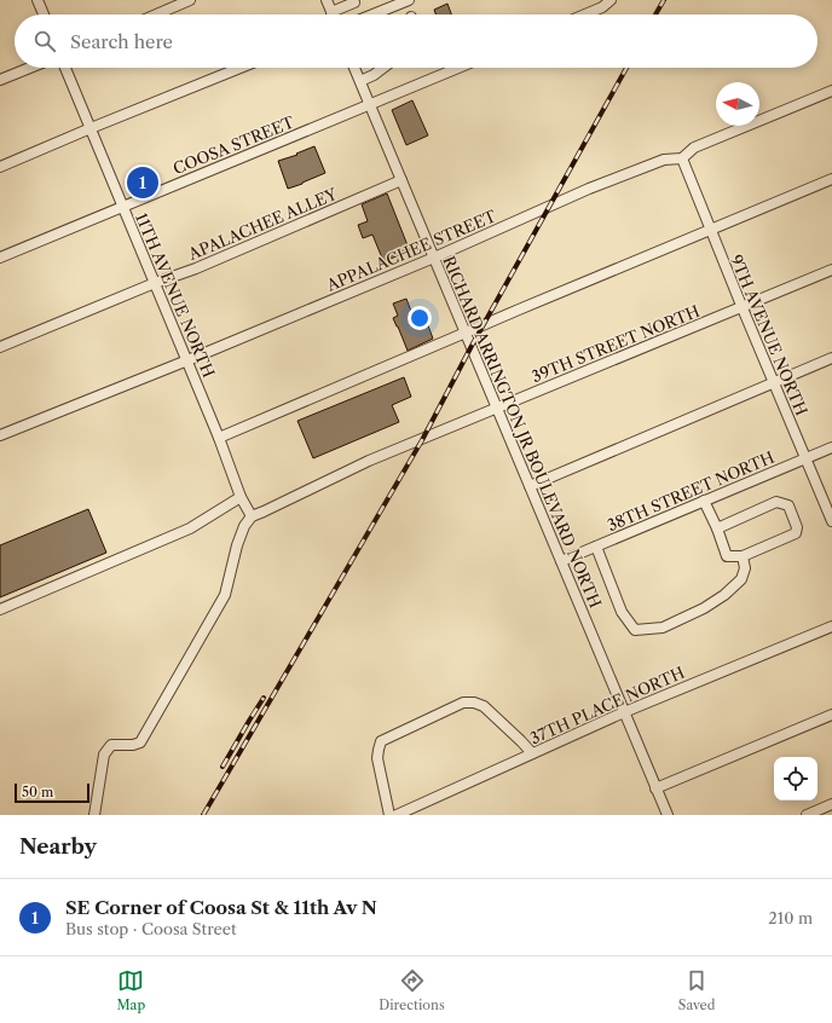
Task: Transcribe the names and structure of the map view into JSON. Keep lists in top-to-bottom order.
{
  "streets": {
    "street": [
      "COOSA STREET",
      "APALACHEE ALLEY",
      "APPALACHEE STREET",
      "11TH AVENUE NORTH",
      "9TH AVENUE NORTH",
      "39TH STREET NORTH",
      "RICHARD ARRINGTON JR BOULEVARD NORTH",
      "38TH STREET NORTH",
      "37TH PLACE NORTH"
    ]
  },
  "crossings": [
    ["COOSA STREET", "11TH AVENUE NORTH"],
    ["COOSA STREET", "RICHARD ARRINGTON JR BOULEVARD NORTH"],
    ["APALACHEE ALLEY", "11TH AVENUE NORTH"],
    ["APALACHEE ALLEY", "RICHARD ARRINGTON JR BOULEVARD NORTH"],
    ["APPALACHEE STREET", "11TH AVENUE NORTH"],
    ["APPALACHEE STREET", "9TH AVENUE NORTH"],
    ["APPALACHEE STREET", "RICHARD ARRINGTON JR BOULEVARD NORTH"],
    ["11TH AVENUE NORTH", "39TH STREET NORTH"],
    ["9TH AVENUE NORTH", "39TH STREET NORTH"],
    ["9TH AVENUE NORTH", "38TH STREET NORTH"],
    ["39TH STREET NORTH", "RICHARD ARRINGTON JR BOULEVARD NORTH"],
    ["RICHARD ARRINGTON JR BOULEVARD NORTH", "38TH STREET NORTH"],
    ["RICHARD ARRINGTON JR BOULEVARD NORTH", "37TH PLACE NORTH"]
  ],
  "scale_bar": "50 m",
  "north": "left",
  "page": {
    "search": "Search here",
    "pins": "1",
    "scale": "50 m",
    "heading": "Nearby",
    "list": [
      {
        "mark": "1",
        "name": "SE Corner of Coosa St & 11th Av N",
        "note": "Bus stop · Coosa Street",
        "value": "210 m"
      }
    ],
    "nav": ["Map", "Directions", "Saved"]
  }
}
